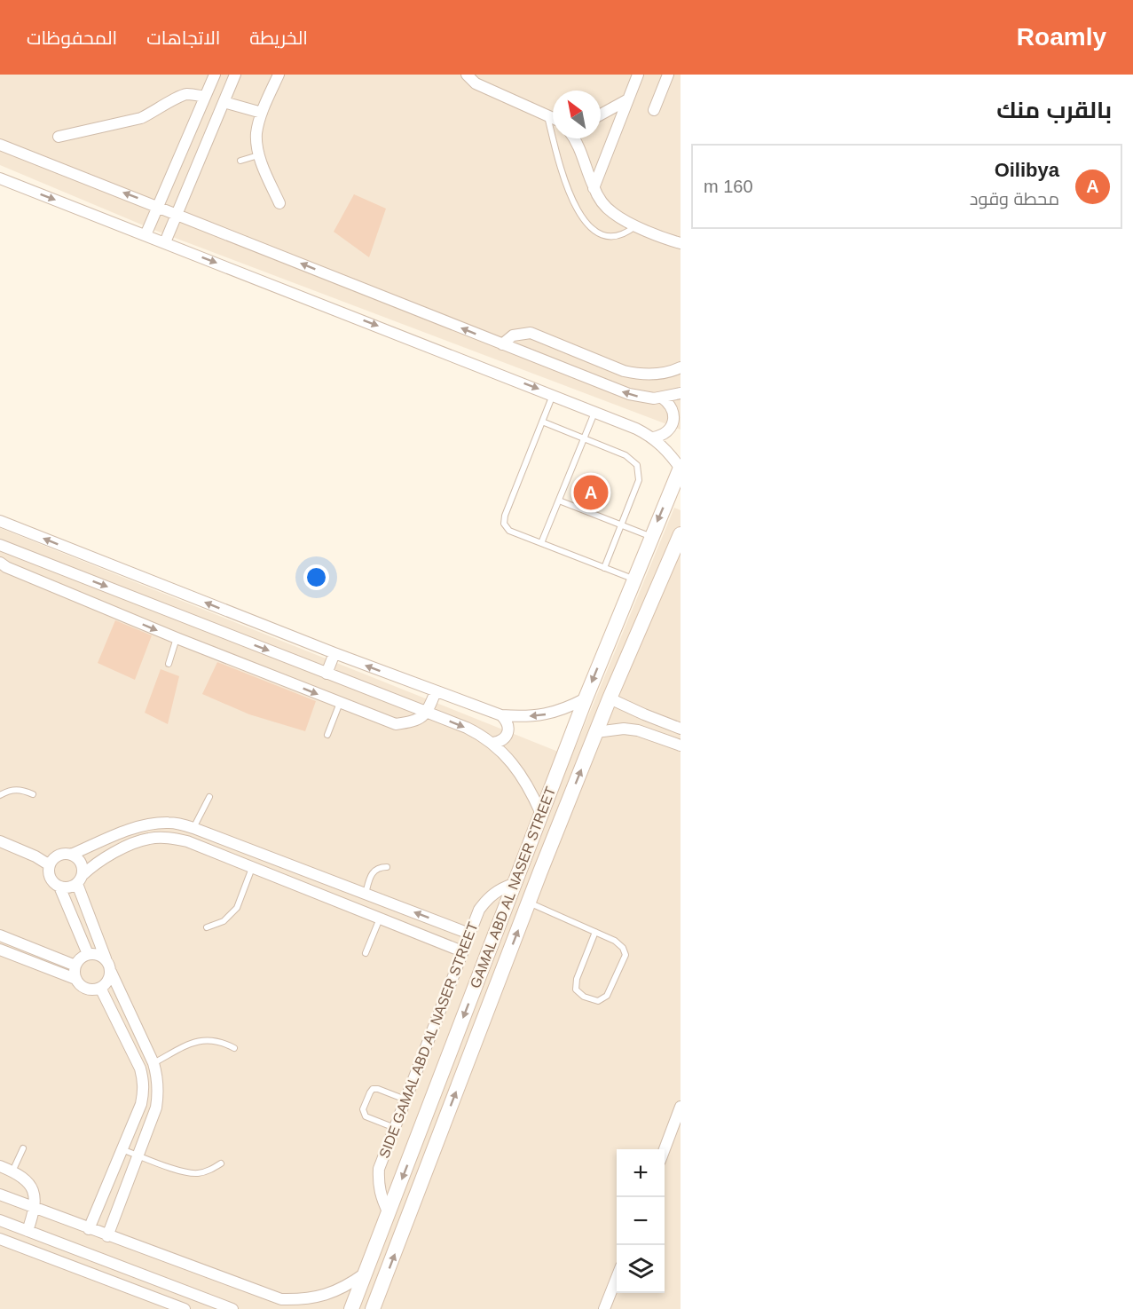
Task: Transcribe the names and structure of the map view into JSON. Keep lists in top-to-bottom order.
{
  "streets": {
    "main road": ["GAMAL ABD AL NASER STREET"],
    "street": ["SIDE GAMAL ABD AL NASER STREET"]
  },
  "crossings": [
    ["GAMAL ABD AL NASER STREET", "SIDE GAMAL ABD AL NASER STREET"]
  ],
  "north": "top left",
  "page": {
    "header": "Roamly",
    "nav": ["الخريطة", "الاتجاهات", "المحفوظات"],
    "heading": "بالقرب منك",
    "list": [
      {
        "mark": "A",
        "name": "Oilibya",
        "note": "محطة وقود",
        "value": "160 m"
      }
    ],
    "pins": "A",
    "map_buttons": ["+", "−"]
  }
}
